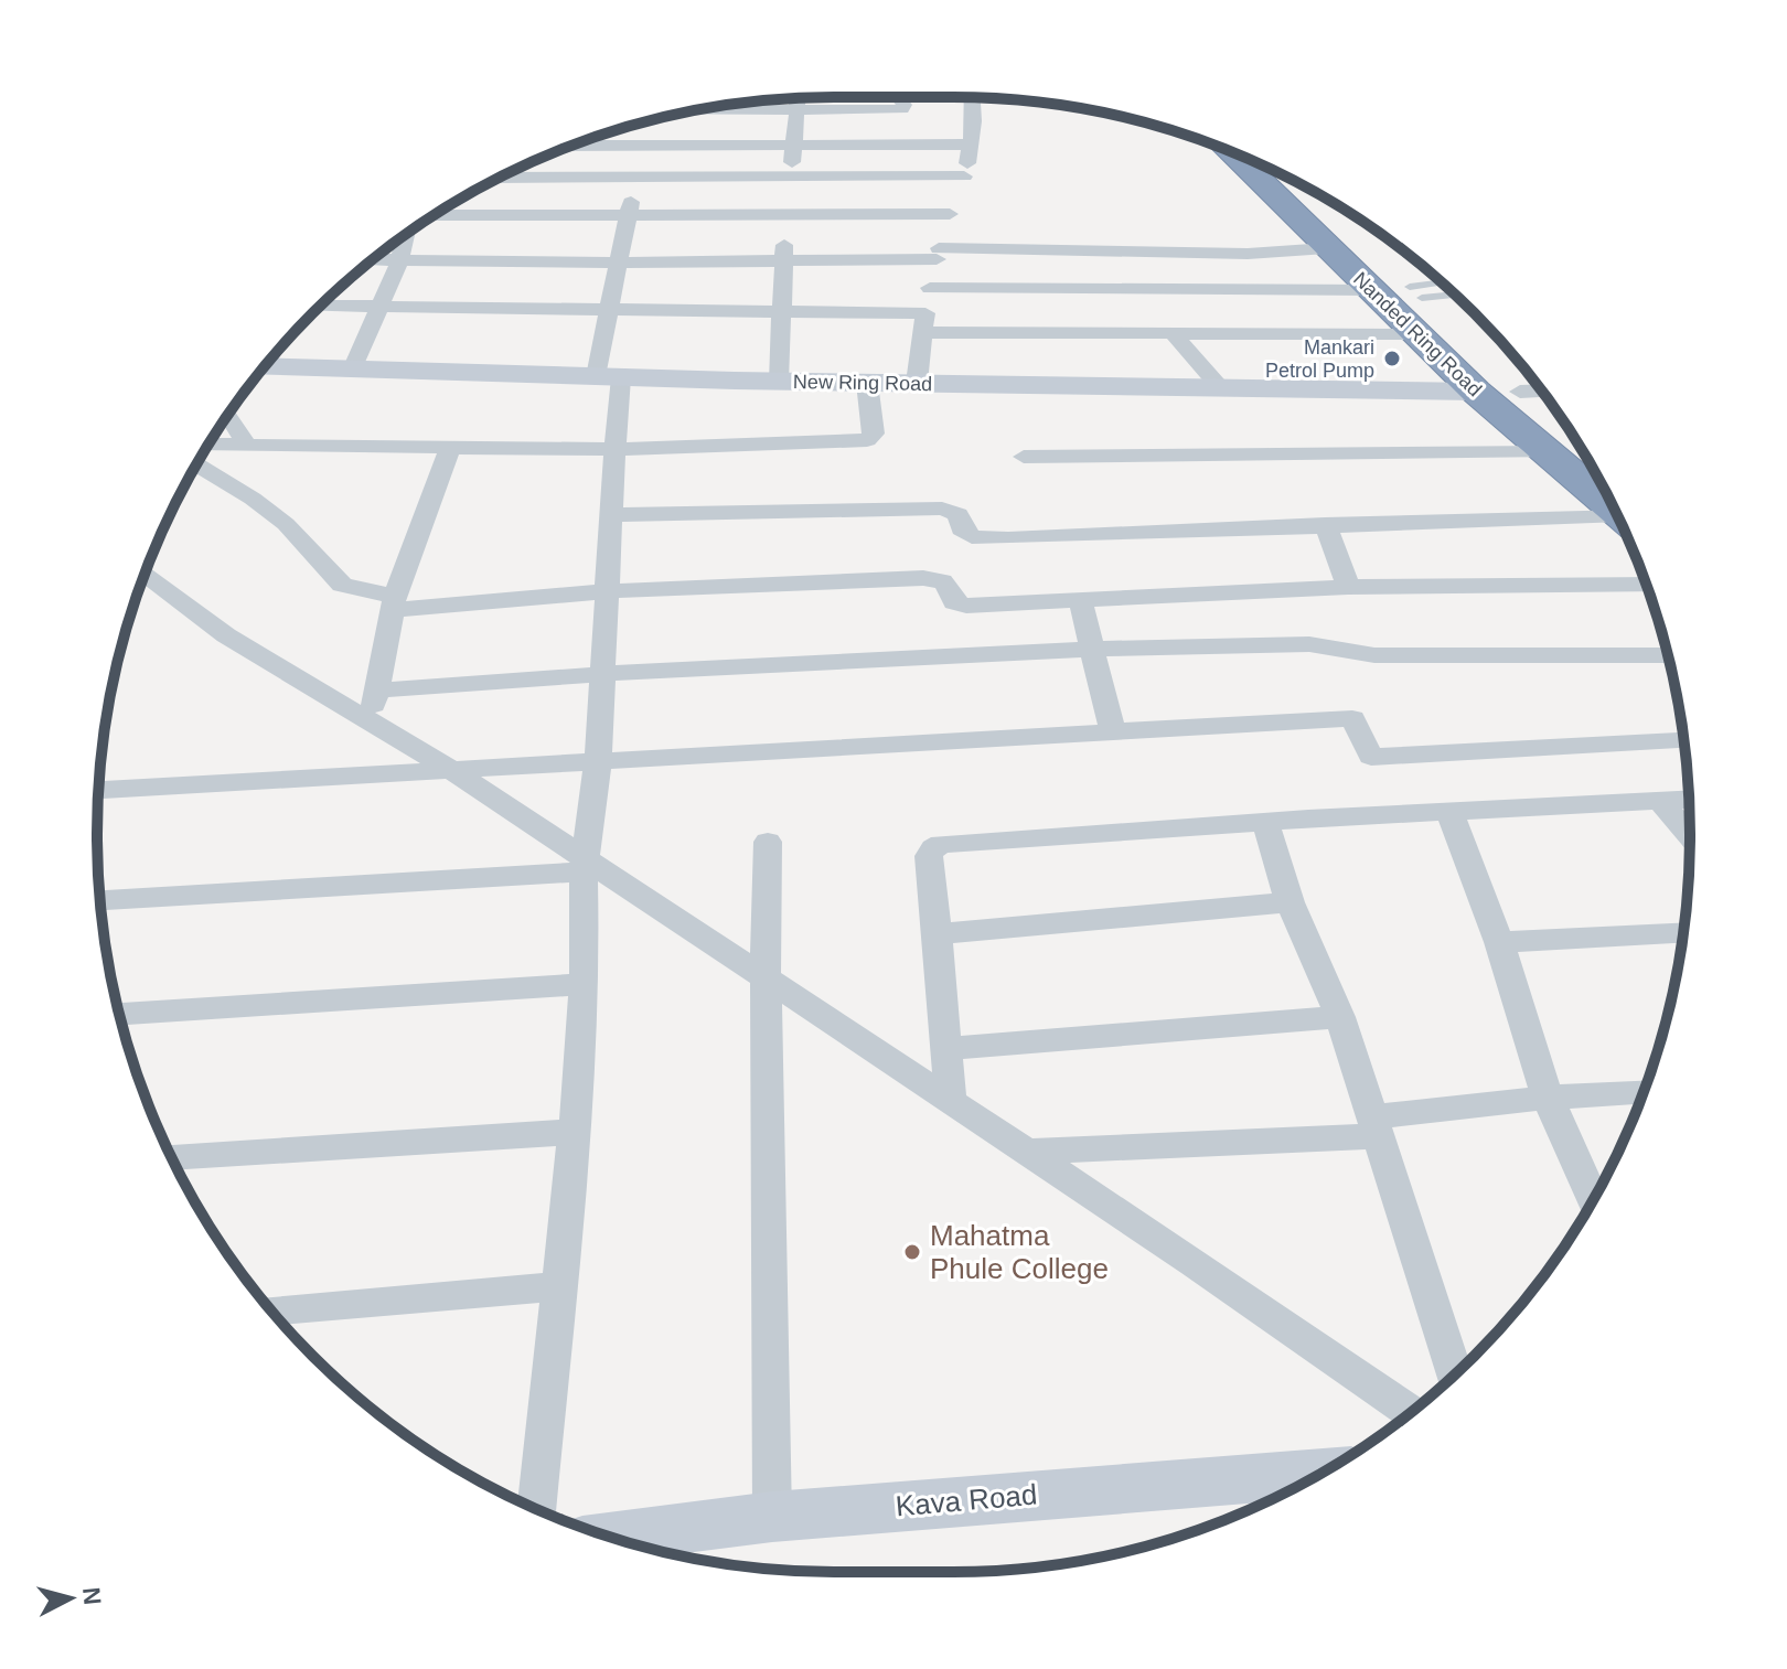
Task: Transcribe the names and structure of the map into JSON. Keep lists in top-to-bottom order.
{
  "streets": {
    "highway": ["Nanded Ring Road"],
    "street": ["New Ring Road", "Kava Road"]
  },
  "crossings": [
    ["Nanded Ring Road", "New Ring Road"]
  ],
  "places": ["Mankari Petrol Pump", "Mahatma Phule College"],
  "north": "right"
}
